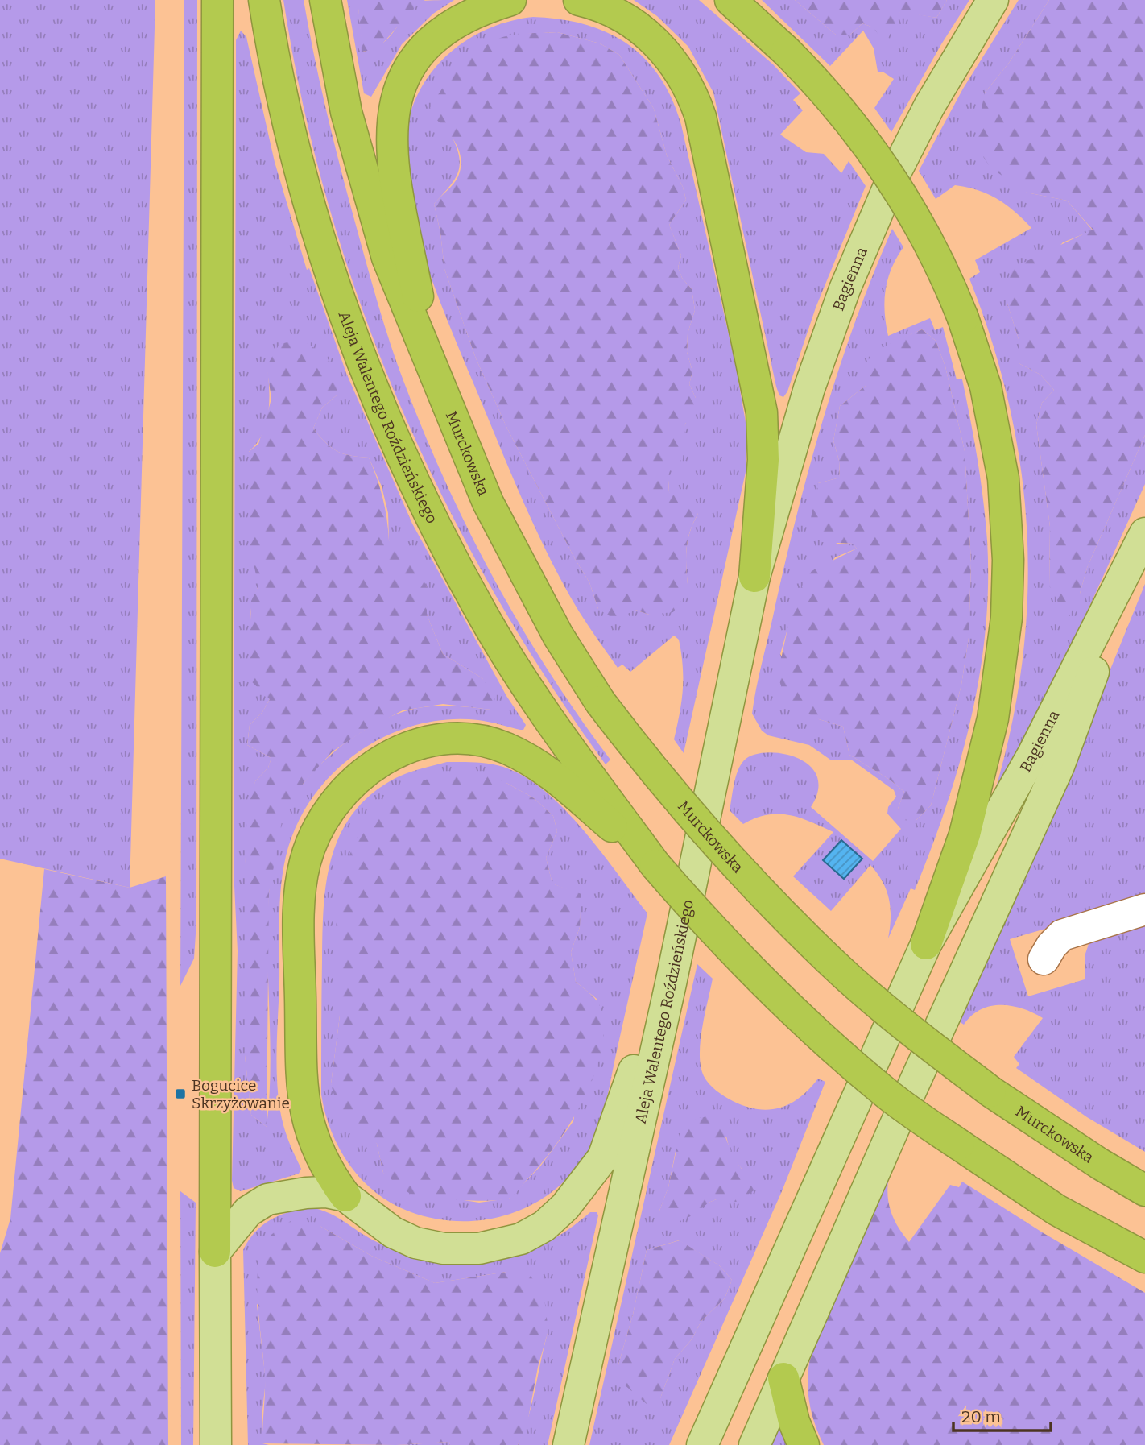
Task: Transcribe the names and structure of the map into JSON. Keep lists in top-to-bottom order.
{
  "streets": {
    "highway": ["Aleja Walentego Roździeńskiego", "Murckowska"],
    "main road": ["Bagienna"]
  },
  "crossings": [
    ["Bagienna", "Aleja Walentego Roździeńskiego"]
  ],
  "places": {
    "transit": ["Bogucice Skrzyżowanie"]
  },
  "scale_bar": "20 m"
}
